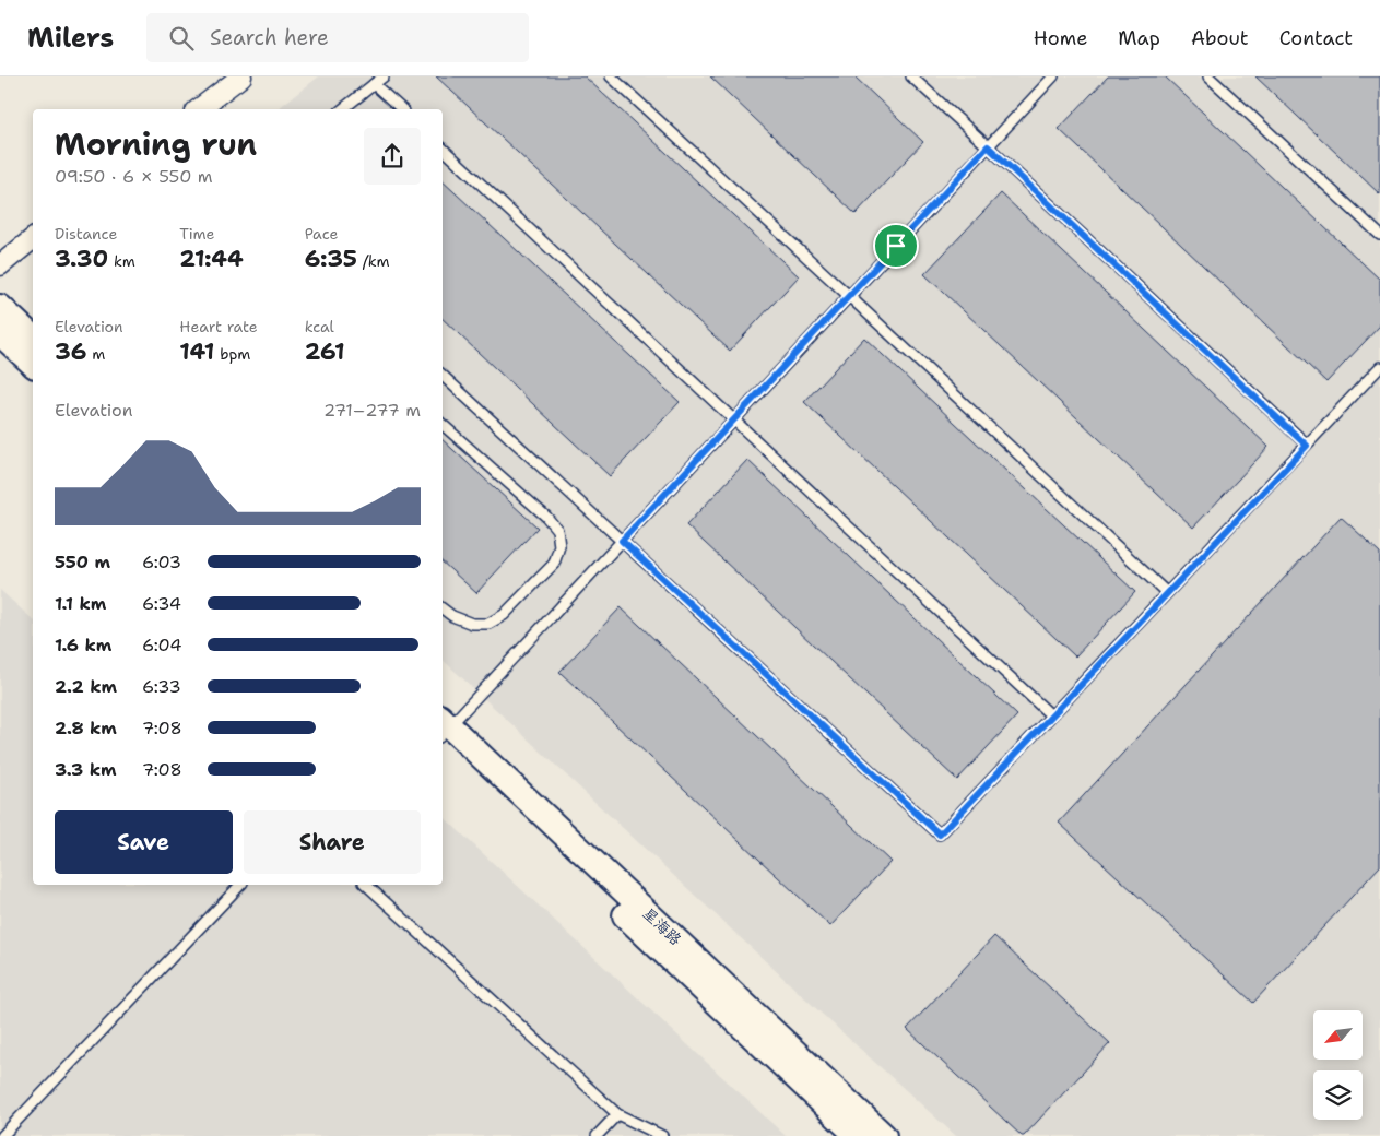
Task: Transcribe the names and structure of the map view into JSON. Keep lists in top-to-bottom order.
{
  "streets": {
    "street": ["星海路"]
  },
  "north": "bottom left",
  "page": {
    "header": "Milers",
    "search": "Search here",
    "nav": [
      "Home",
      "Map",
      "About",
      "Contact"
    ],
    "heading": ["Morning run", "09:50 · 6 × 550 m"],
    "stats": [
      ["Distance", "3.30 km"],
      ["Time", "21:44"],
      ["Pace", "6:35 /km"],
      ["Elevation", "36 m"],
      ["Heart rate", "141 bpm"],
      ["kcal", "261"]
    ],
    "chart": ["Elevation", "271–277 m"],
    "list": [
      {
        "name": "550 m",
        "note": "6:03"
      },
      {
        "name": "1.1 km",
        "note": "6:34"
      },
      {
        "name": "1.6 km",
        "note": "6:04"
      },
      {
        "name": "2.2 km",
        "note": "6:33"
      },
      {
        "name": "2.8 km",
        "note": "7:08"
      },
      {
        "name": "3.3 km",
        "note": "7:08"
      }
    ],
    "buttons": ["Save", "Share"]
  }
}
